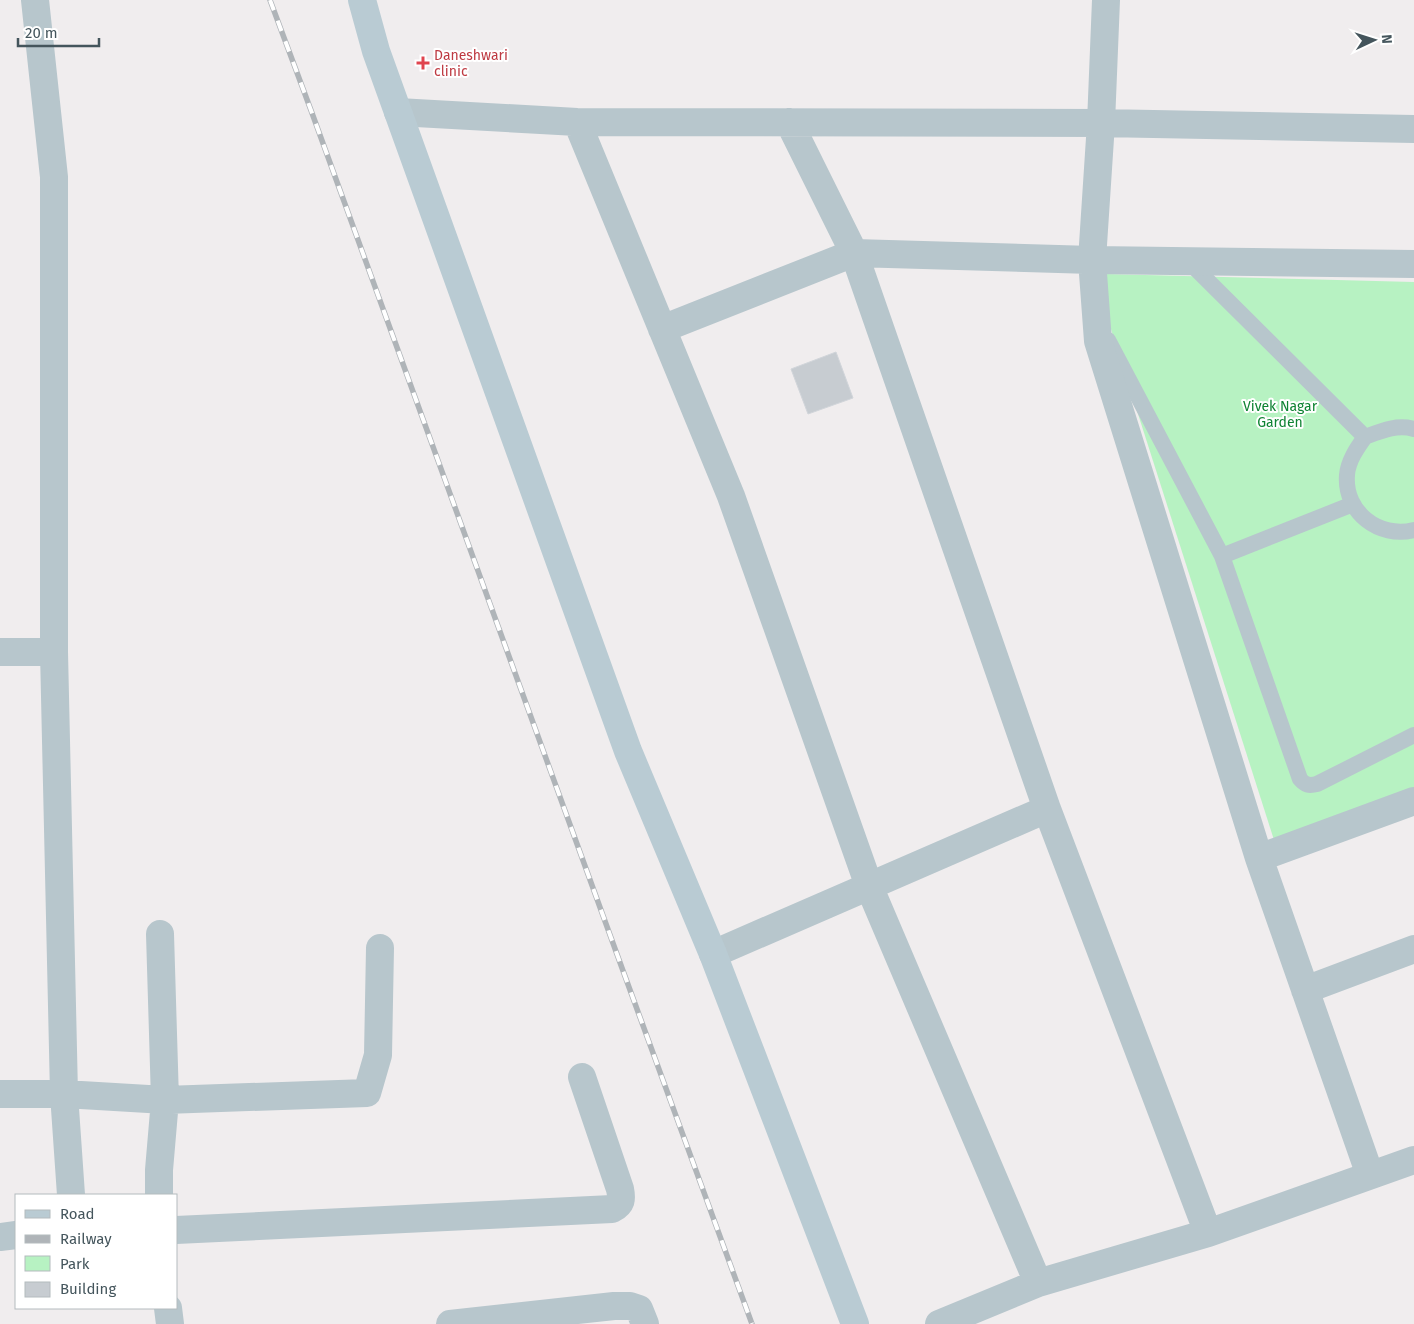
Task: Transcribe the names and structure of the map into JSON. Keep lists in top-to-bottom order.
{
  "parks": ["Vivek Nagar Garden"],
  "places": {
    "health": ["Daneshwari clinic"]
  },
  "legend": [
    "Road",
    "Railway",
    "Park",
    "Building"
  ],
  "scale_bar": "20 m",
  "north": "right"
}
